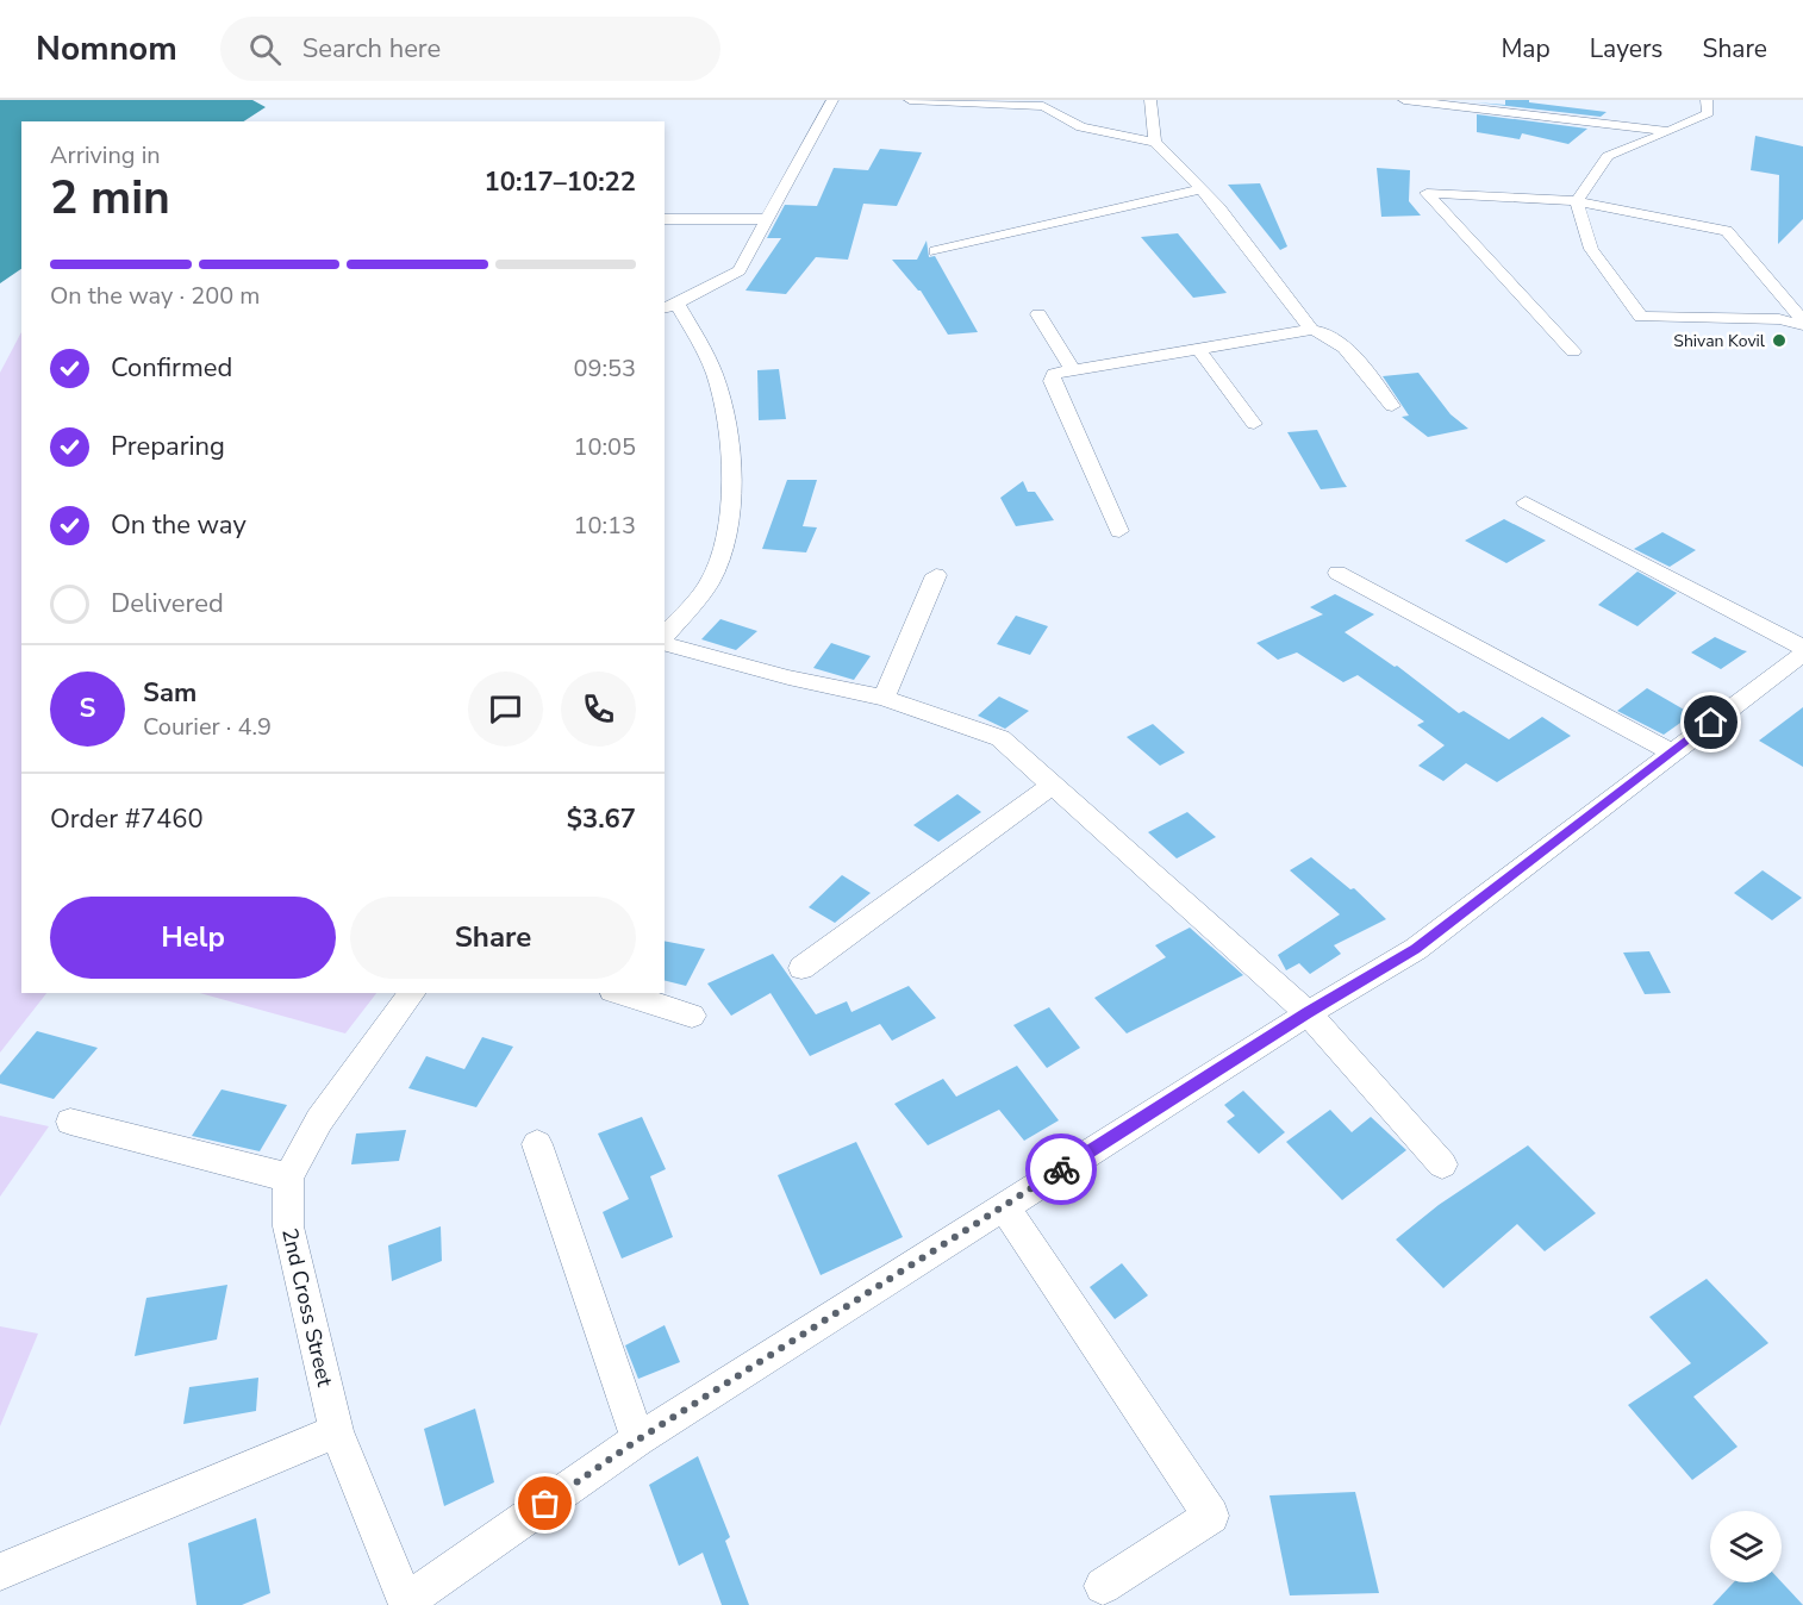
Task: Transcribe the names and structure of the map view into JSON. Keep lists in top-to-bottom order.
{
  "streets": {
    "street": ["2nd Cross Street"]
  },
  "places": ["Shivan Kovil"],
  "page": {
    "header": "Nomnom",
    "search": "Search here",
    "nav": ["Map", "Layers", "Share"],
    "heading": ["2 min", "Arriving in", "10:17–10:22"],
    "panel": [
      "Sam",
      "Courier · 4.9",
      "Order #7460",
      "$3.67"
    ],
    "bar": "On the way · 200 m",
    "list": [
      ["Confirmed", "09:53"],
      ["Preparing", "10:05"],
      ["On the way", "10:13"],
      "Delivered"
    ],
    "round": "S",
    "buttons": ["Help", "Share"]
  }
}
